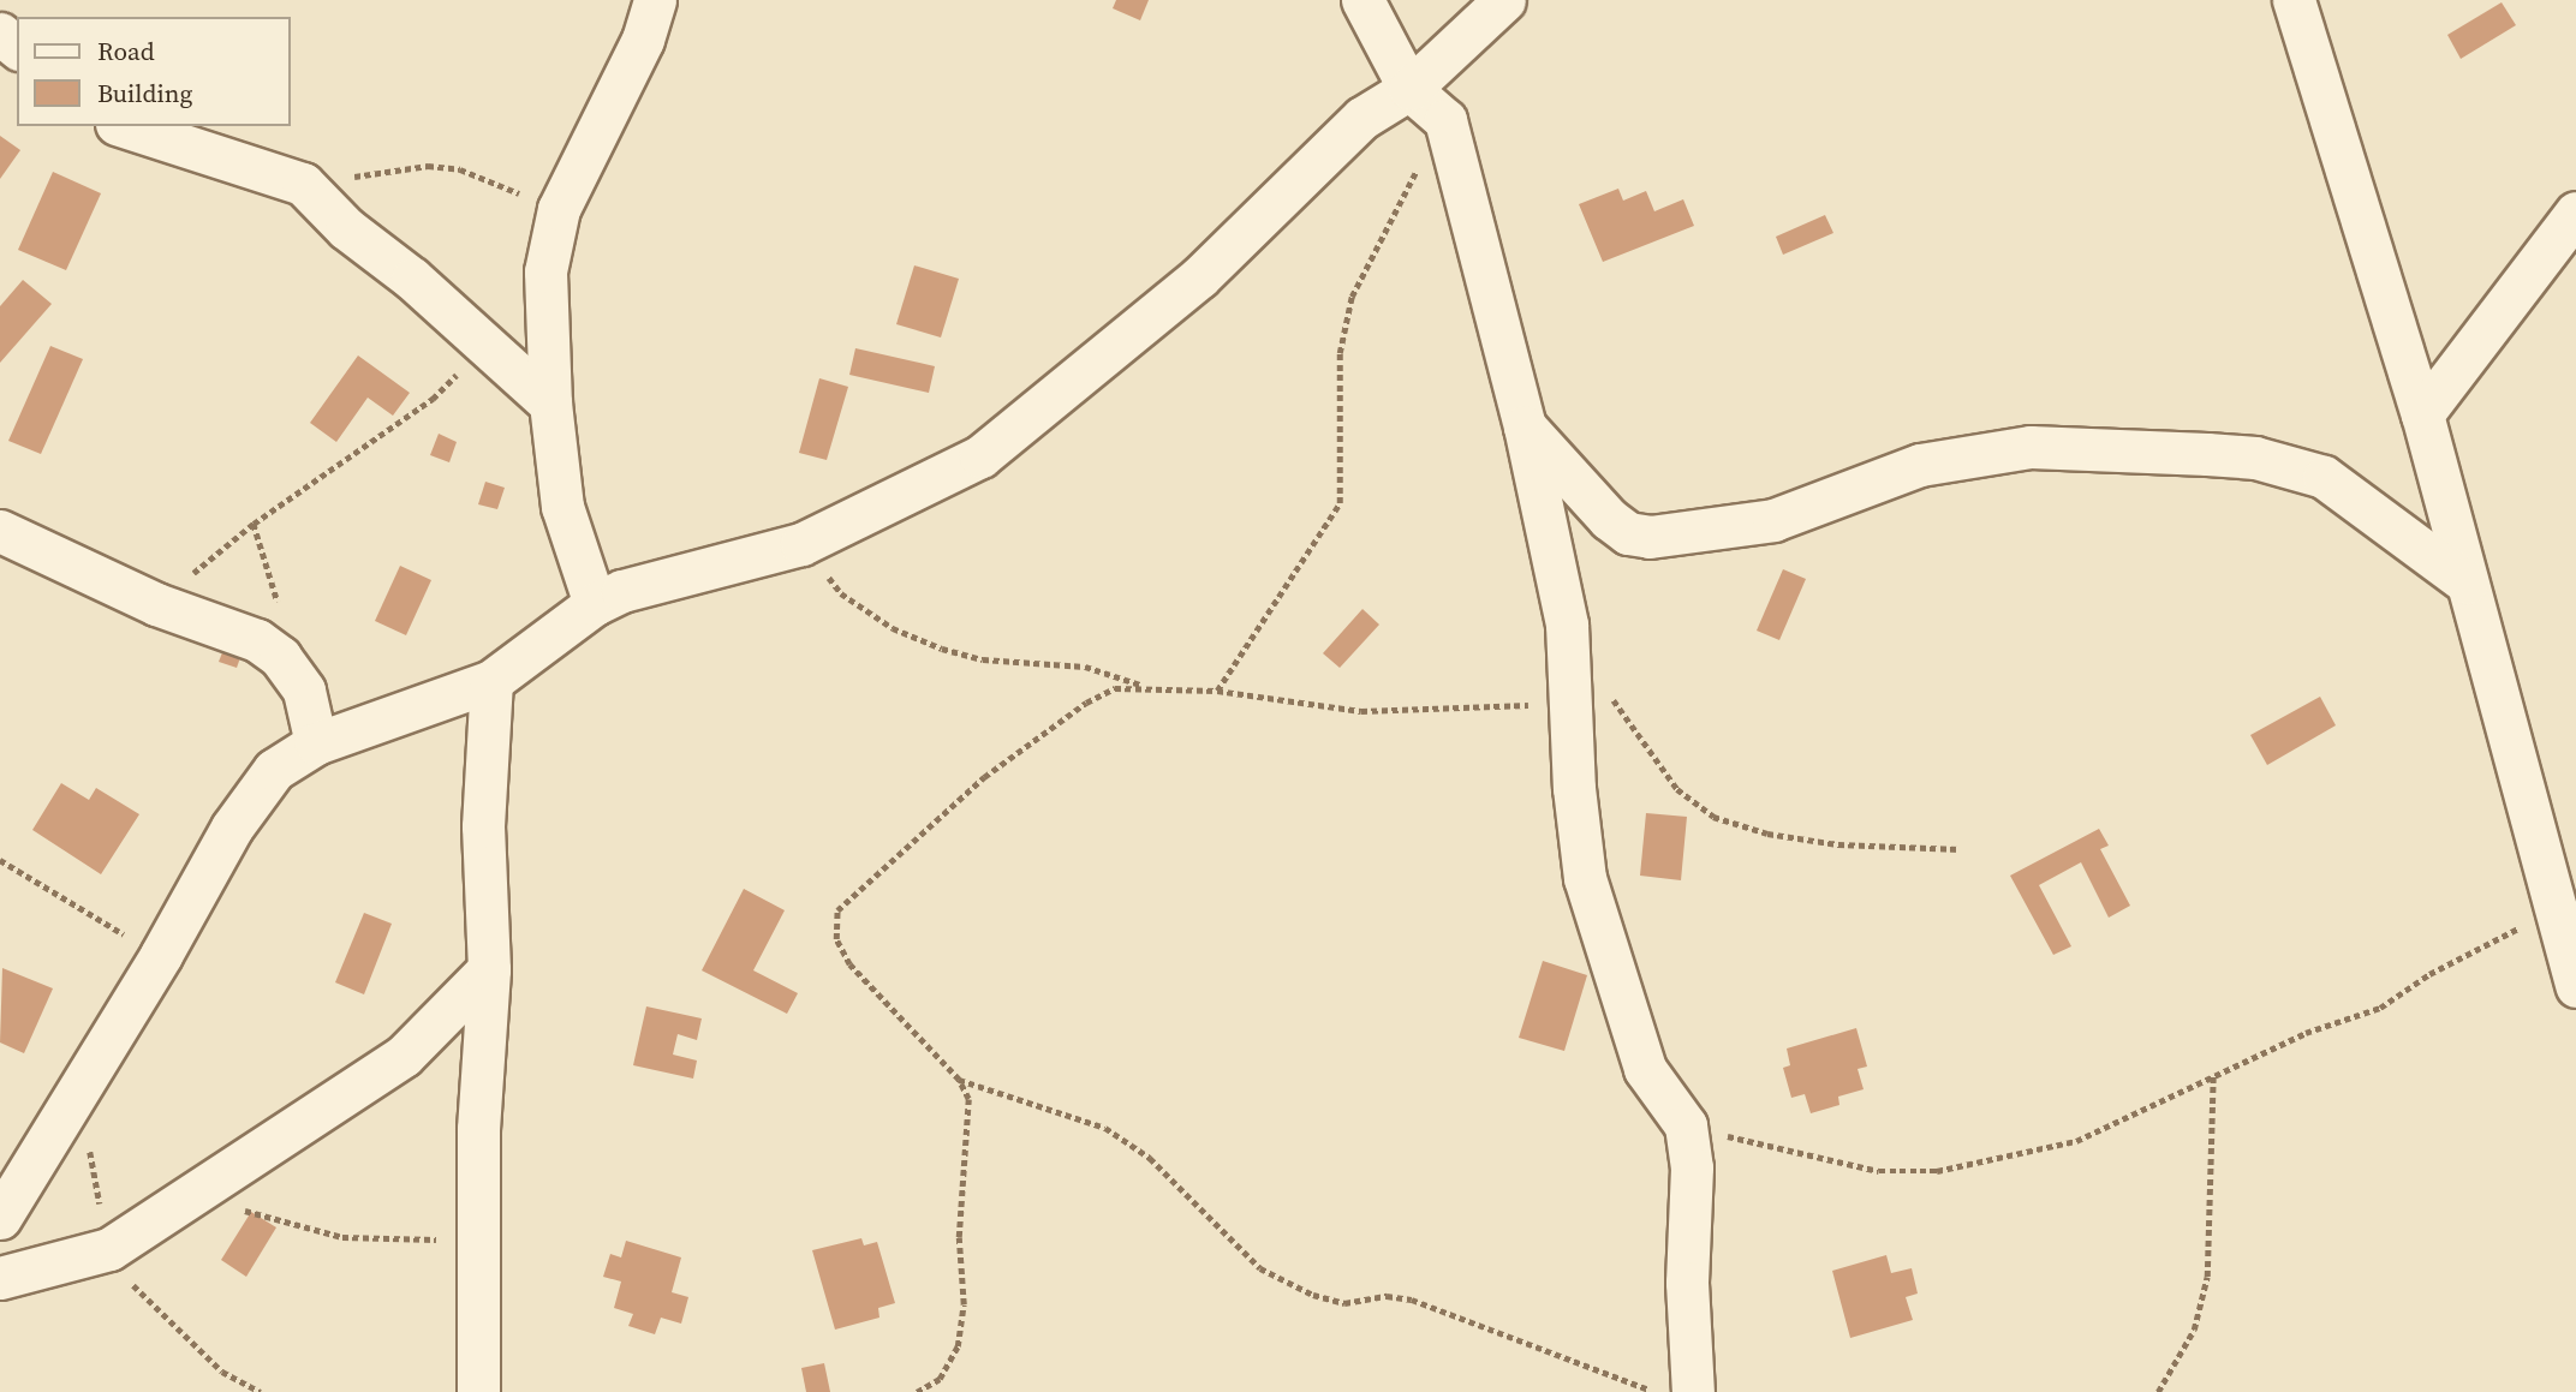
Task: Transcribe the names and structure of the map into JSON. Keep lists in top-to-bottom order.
{
  "legend": ["Road", "Building"]
}
